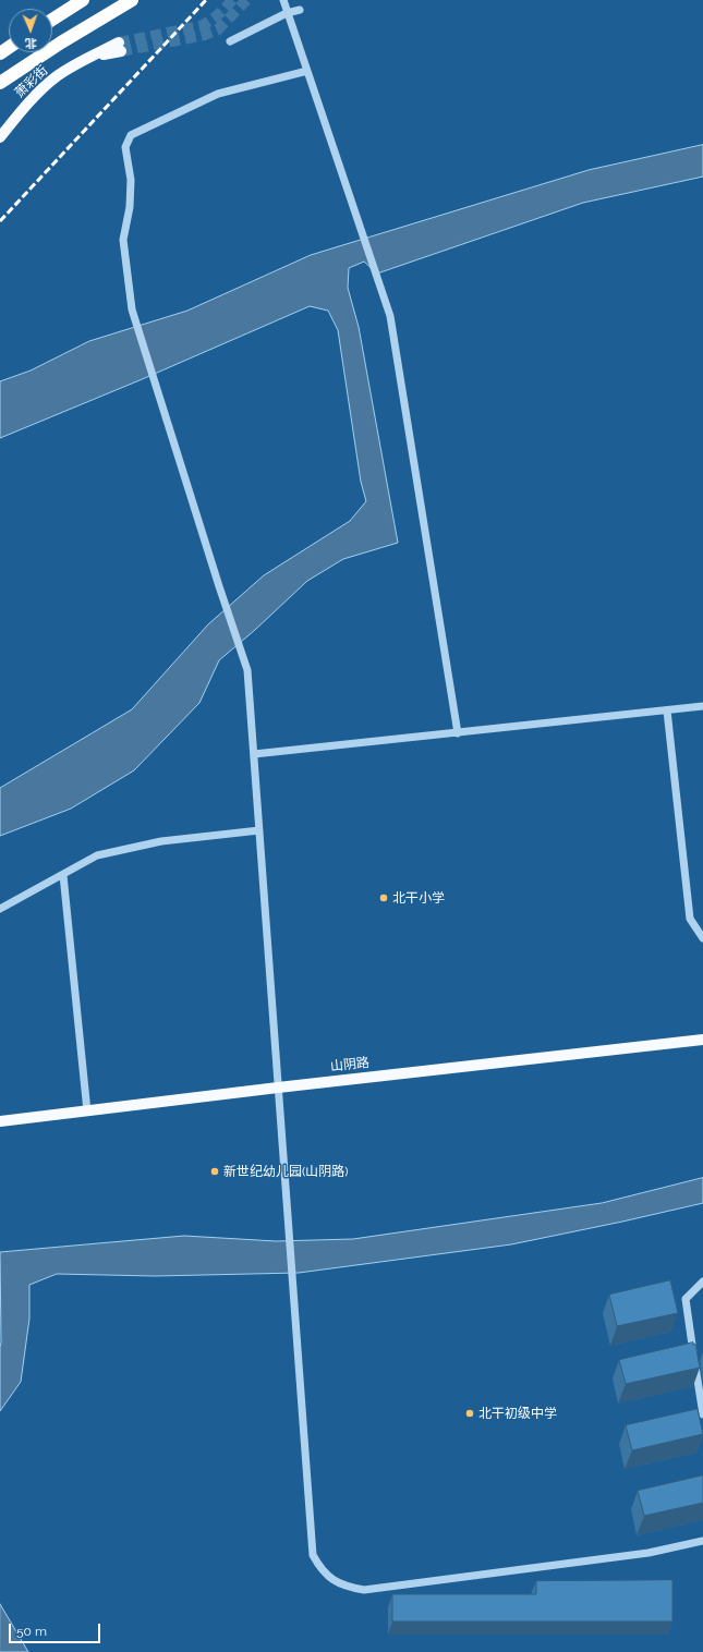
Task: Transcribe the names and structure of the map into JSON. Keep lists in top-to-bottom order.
{
  "streets": {
    "main road": ["萧彩街", "山阴路"]
  },
  "places": ["北干小学", "新世纪幼儿园(山阴路)", "北干初级中学"],
  "scale_bar": "50 m",
  "north": "bottom"
}
